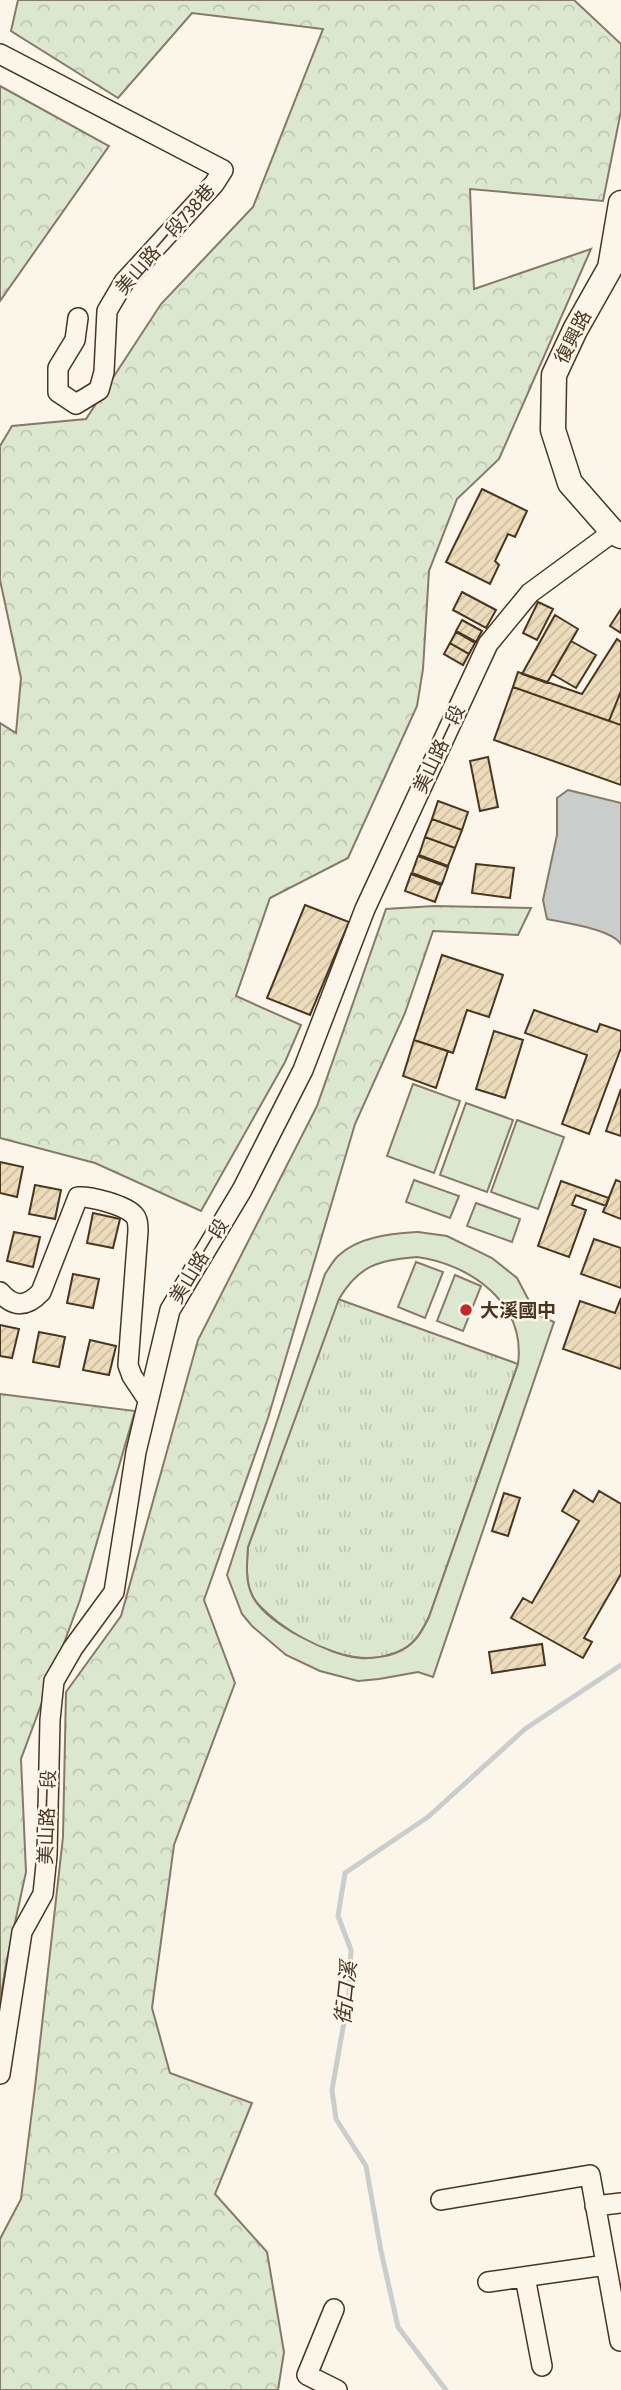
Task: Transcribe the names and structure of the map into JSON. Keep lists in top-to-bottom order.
{
  "streets": {
    "main road": ["復興路"],
    "street": ["美山路一段738巷", "美山路一段"]
  },
  "crossings": [
    ["復興路", "美山路一段"]
  ],
  "water": ["街口溪"],
  "places": ["大溪國中"]
}
